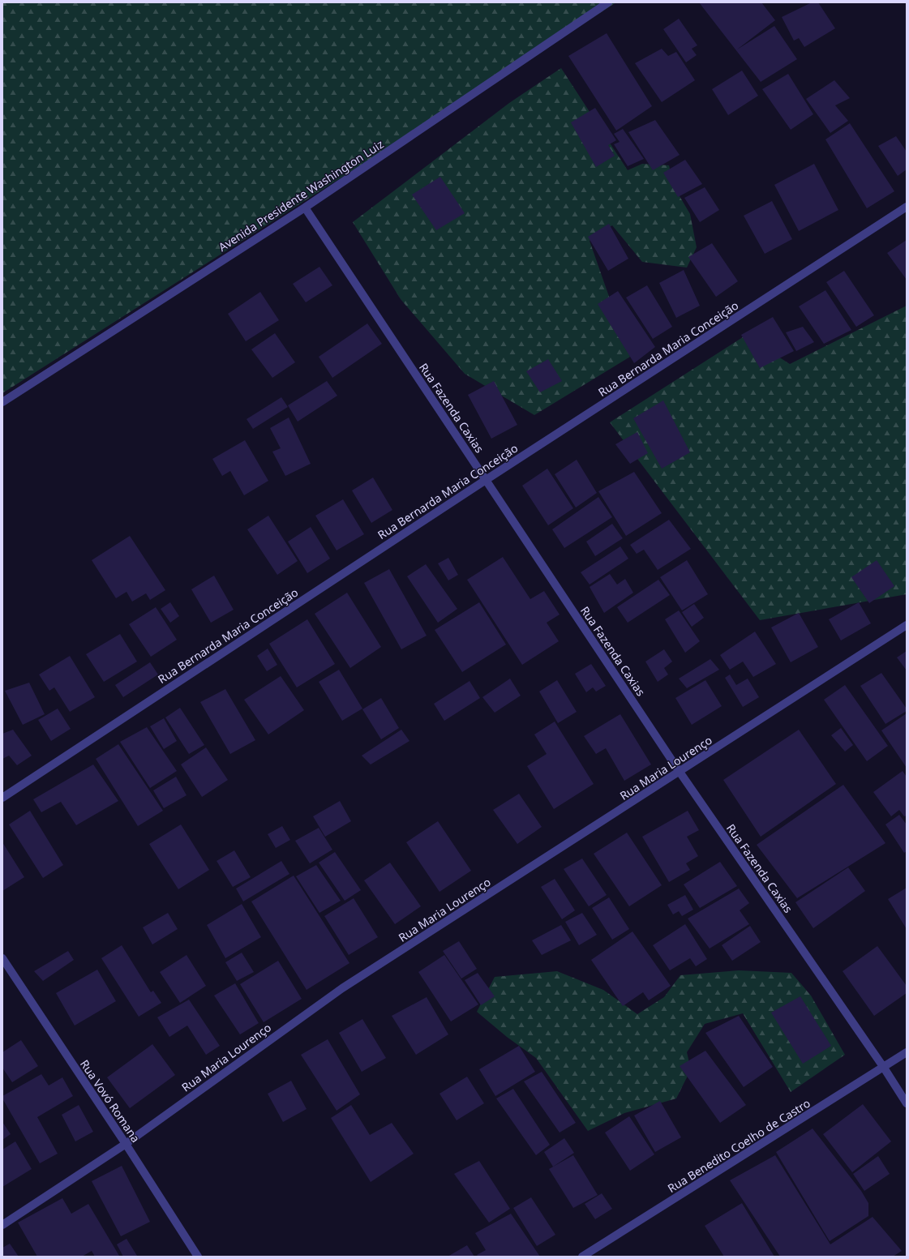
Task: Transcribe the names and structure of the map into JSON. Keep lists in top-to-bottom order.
{
  "streets": {
    "street": [
      "Avenida Presidente Washington Luiz",
      "Rua Bernarda Maria Conceição",
      "Rua Fazenda Caxias",
      "Rua Maria Lourenço",
      "Rua Vovó Romana",
      "Rua Benedito Coelho de Castro"
    ]
  },
  "crossings": [
    ["Avenida Presidente Washington Luiz", "Rua Fazenda Caxias"],
    ["Rua Bernarda Maria Conceição", "Rua Fazenda Caxias"],
    ["Rua Fazenda Caxias", "Rua Maria Lourenço"],
    ["Rua Fazenda Caxias", "Rua Benedito Coelho de Castro"],
    ["Rua Maria Lourenço", "Rua Vovó Romana"]
  ]
}
